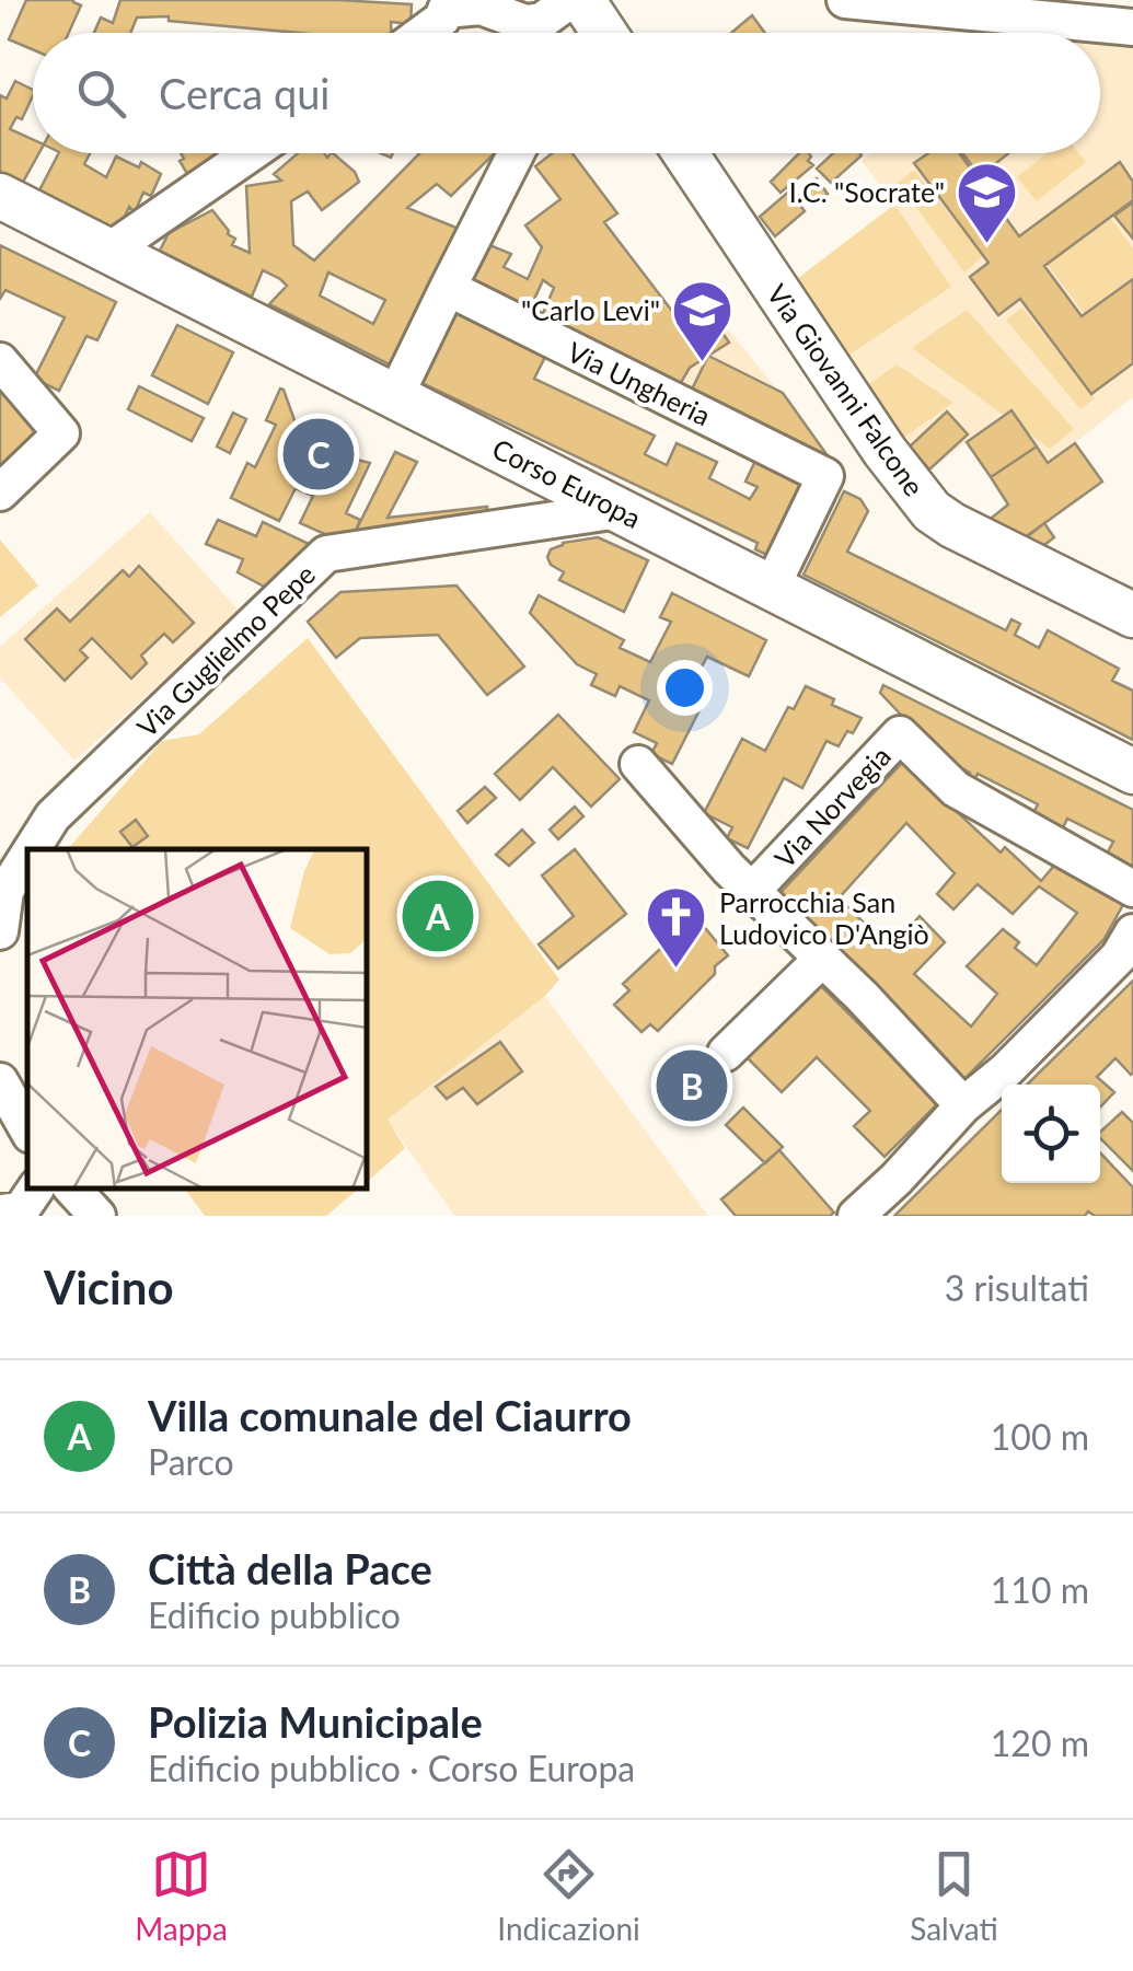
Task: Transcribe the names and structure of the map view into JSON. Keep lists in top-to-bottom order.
{
  "streets": {
    "main road": ["Via Giovanni Falcone", "Corso Europa"],
    "street": ["Via Ungheria", "Via Guglielmo Pepe", "Via Norvegia"]
  },
  "crossings": [
    ["Via Ungheria", "Corso Europa"],
    ["Corso Europa", "Via Guglielmo Pepe"]
  ],
  "places": {
    "school or university": ["I.C. \"Socrate\"", "\"Carlo Levi\""],
    "church": ["Parrocchia San Ludovico D'Angiò"]
  },
  "page": {
    "search": "Cerca qui",
    "pins": ["C", "A", "B"],
    "heading": ["Vicino", "3 risultati"],
    "list": [
      {
        "mark": "A",
        "name": "Villa comunale del Ciaurro",
        "note": "Parco",
        "value": "100 m"
      },
      {
        "mark": "B",
        "name": "Città della Pace",
        "note": "Edificio pubblico",
        "value": "110 m"
      },
      {
        "mark": "C",
        "name": "Polizia Municipale",
        "note": "Edificio pubblico · Corso Europa",
        "value": "120 m"
      }
    ],
    "nav": ["Mappa", "Indicazioni", "Salvati"]
  }
}
